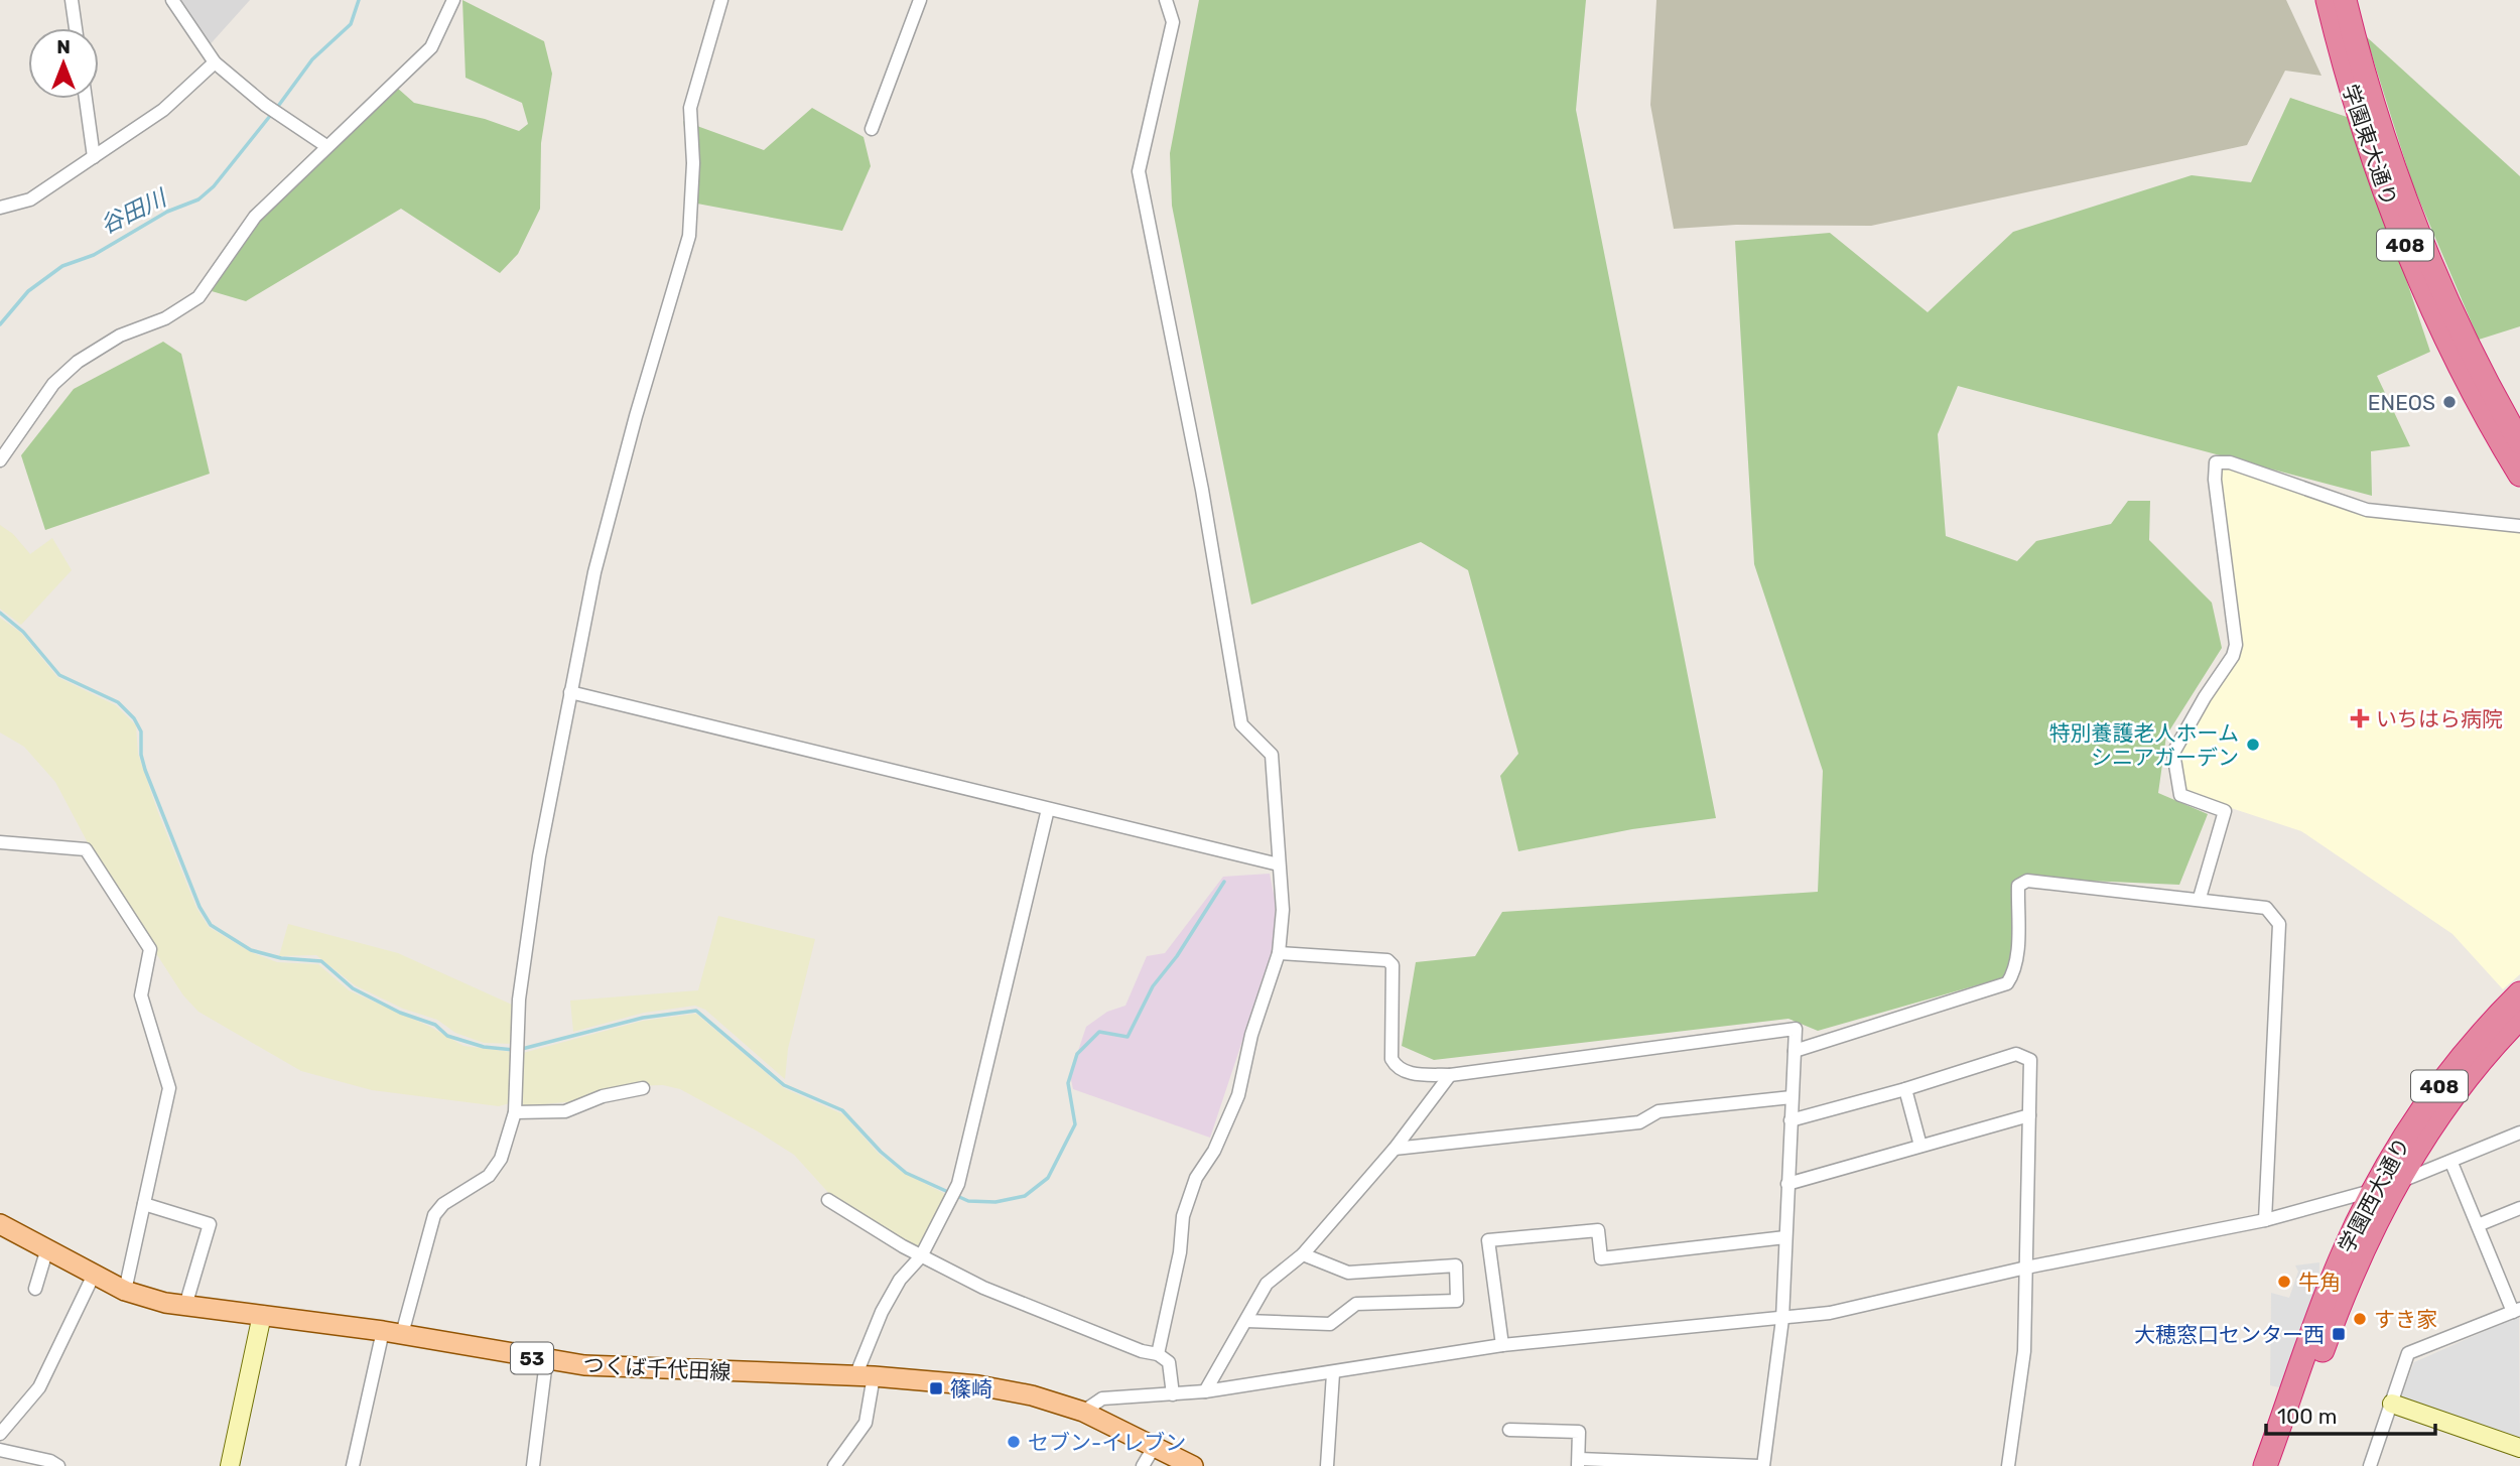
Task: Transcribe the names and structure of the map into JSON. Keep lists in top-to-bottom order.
{
  "streets": {
    "highway": ["学園東大通り", "408", "学園西大通り"],
    "main road": ["53", "つくば千代田線"]
  },
  "water": ["谷田川"],
  "places": {
    "other": [
      "ENEOS",
      "特別養護老人ホーム シニアガーデン",
      "牛角",
      "すき家",
      "セブン-イレブン"
    ],
    "health": ["いちはら病院"],
    "transit": ["大穂窓口センター西", "篠崎"]
  },
  "scale_bar": "100 m",
  "north": "top"
}
